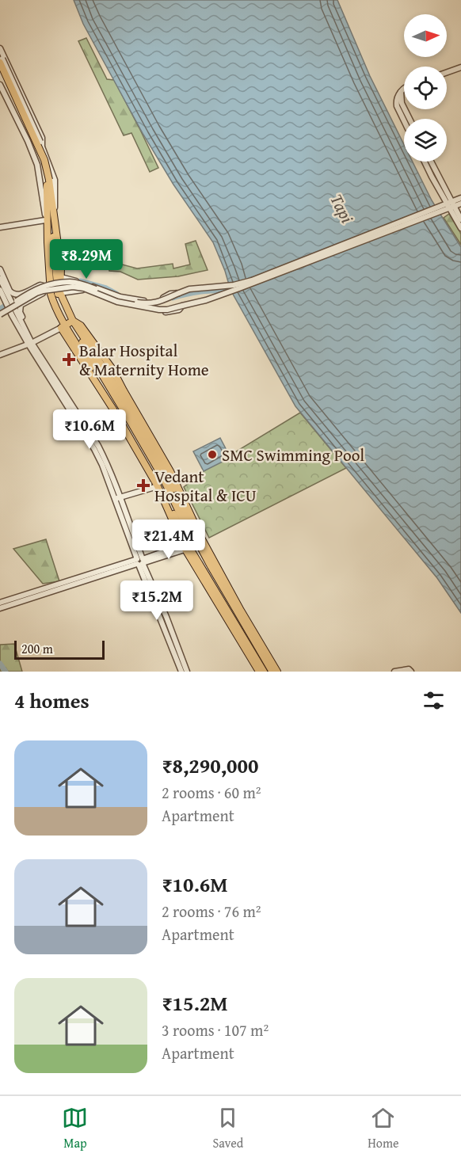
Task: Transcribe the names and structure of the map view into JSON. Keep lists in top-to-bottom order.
{
  "water": ["Tapi"],
  "places": {
    "health": ["Balar Hospital & Maternity Home", "Vedant Hospital & ICU"],
    "other": ["SMC Swimming Pool"]
  },
  "scale_bar": "200 m",
  "north": "right",
  "page": {
    "price": [
      "₹8.29M",
      "₹10.6M",
      "₹21.4M",
      "₹15.2M"
    ],
    "scale": "200 m",
    "heading": "4 homes",
    "list": [
      {
        "name": "₹8,290,000",
        "note": "2 rooms · 60 m² · Apartment"
      },
      {
        "name": "₹10.6M",
        "note": "2 rooms · 76 m² · Apartment"
      },
      {
        "name": "₹15.2M",
        "note": "3 rooms · 107 m² · Apartment"
      }
    ],
    "tabs": ["Map", "Saved", "Home"]
  }
}
